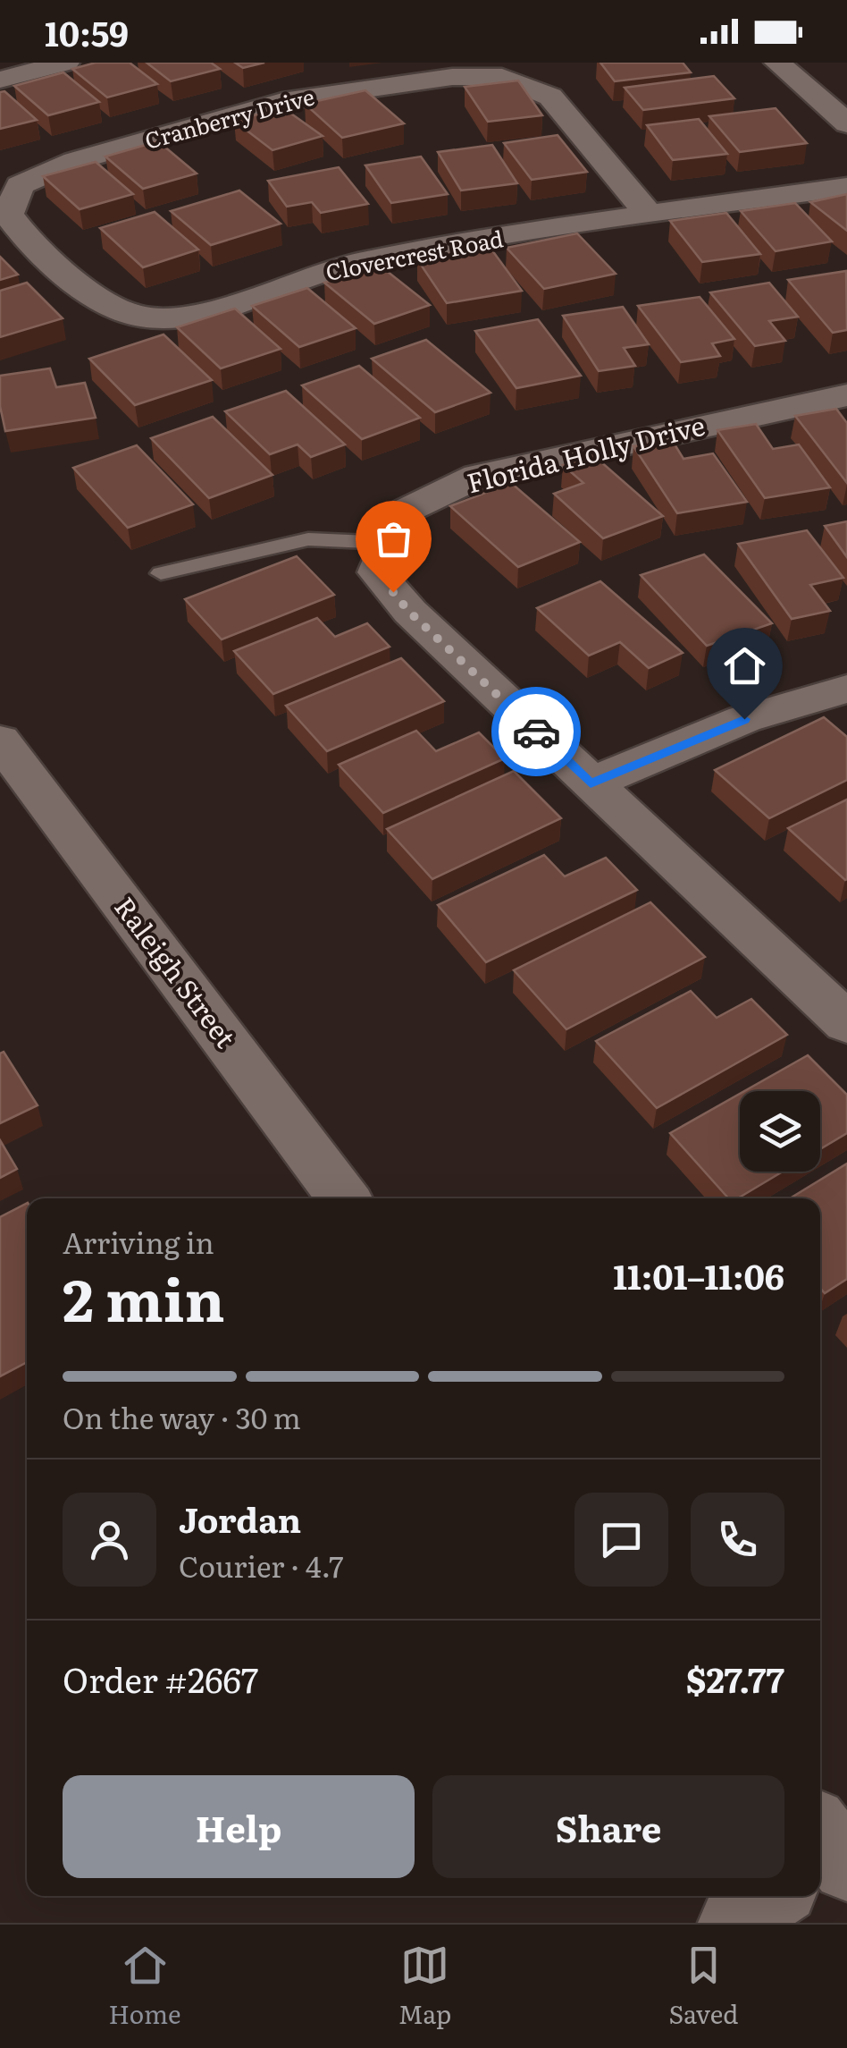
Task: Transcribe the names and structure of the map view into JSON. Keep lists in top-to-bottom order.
{
  "streets": {
    "street": [
      "Cranberry Drive",
      "Clovercrest Road",
      "Florida Holly Drive",
      "Raleigh Street"
    ]
  },
  "crossings": [
    ["Cranberry Drive", "Clovercrest Road"]
  ],
  "page": {
    "status": "10:59",
    "heading": ["2 min", "Arriving in", "11:01–11:06"],
    "panel": [
      "Jordan",
      "Courier · 4.7",
      "Order #2667",
      "$27.77"
    ],
    "bar": "On the way · 30 m",
    "buttons": ["Help", "Share"],
    "tabs": ["Home", "Map", "Saved"]
  }
}
